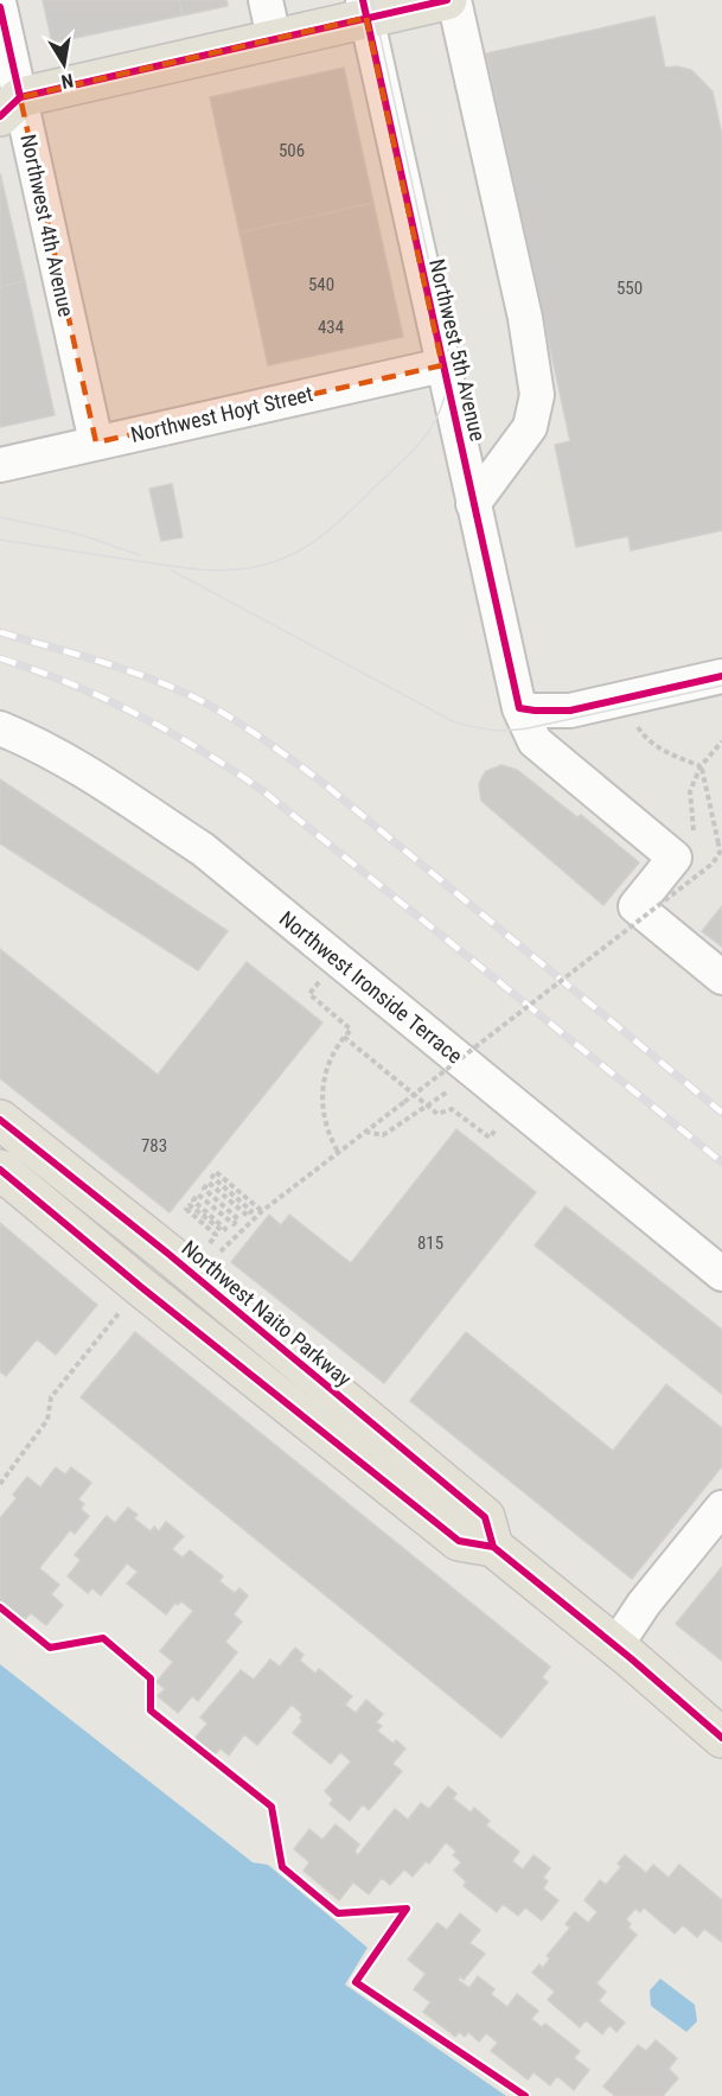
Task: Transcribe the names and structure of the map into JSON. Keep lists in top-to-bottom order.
{
  "streets": {
    "main road": ["Northwest Naito Parkway"],
    "street": [
      "Northwest 4th Avenue",
      "Northwest 5th Avenue",
      "Northwest Hoyt Street",
      "Northwest Ironside Terrace"
    ]
  },
  "crossings": [
    ["Northwest 4th Avenue", "Northwest Hoyt Street"],
    ["Northwest 5th Avenue", "Northwest Hoyt Street"]
  ],
  "house_numbers": [
    "506",
    "540",
    "550",
    "434",
    "783",
    "815"
  ],
  "north": "bottom"
}
